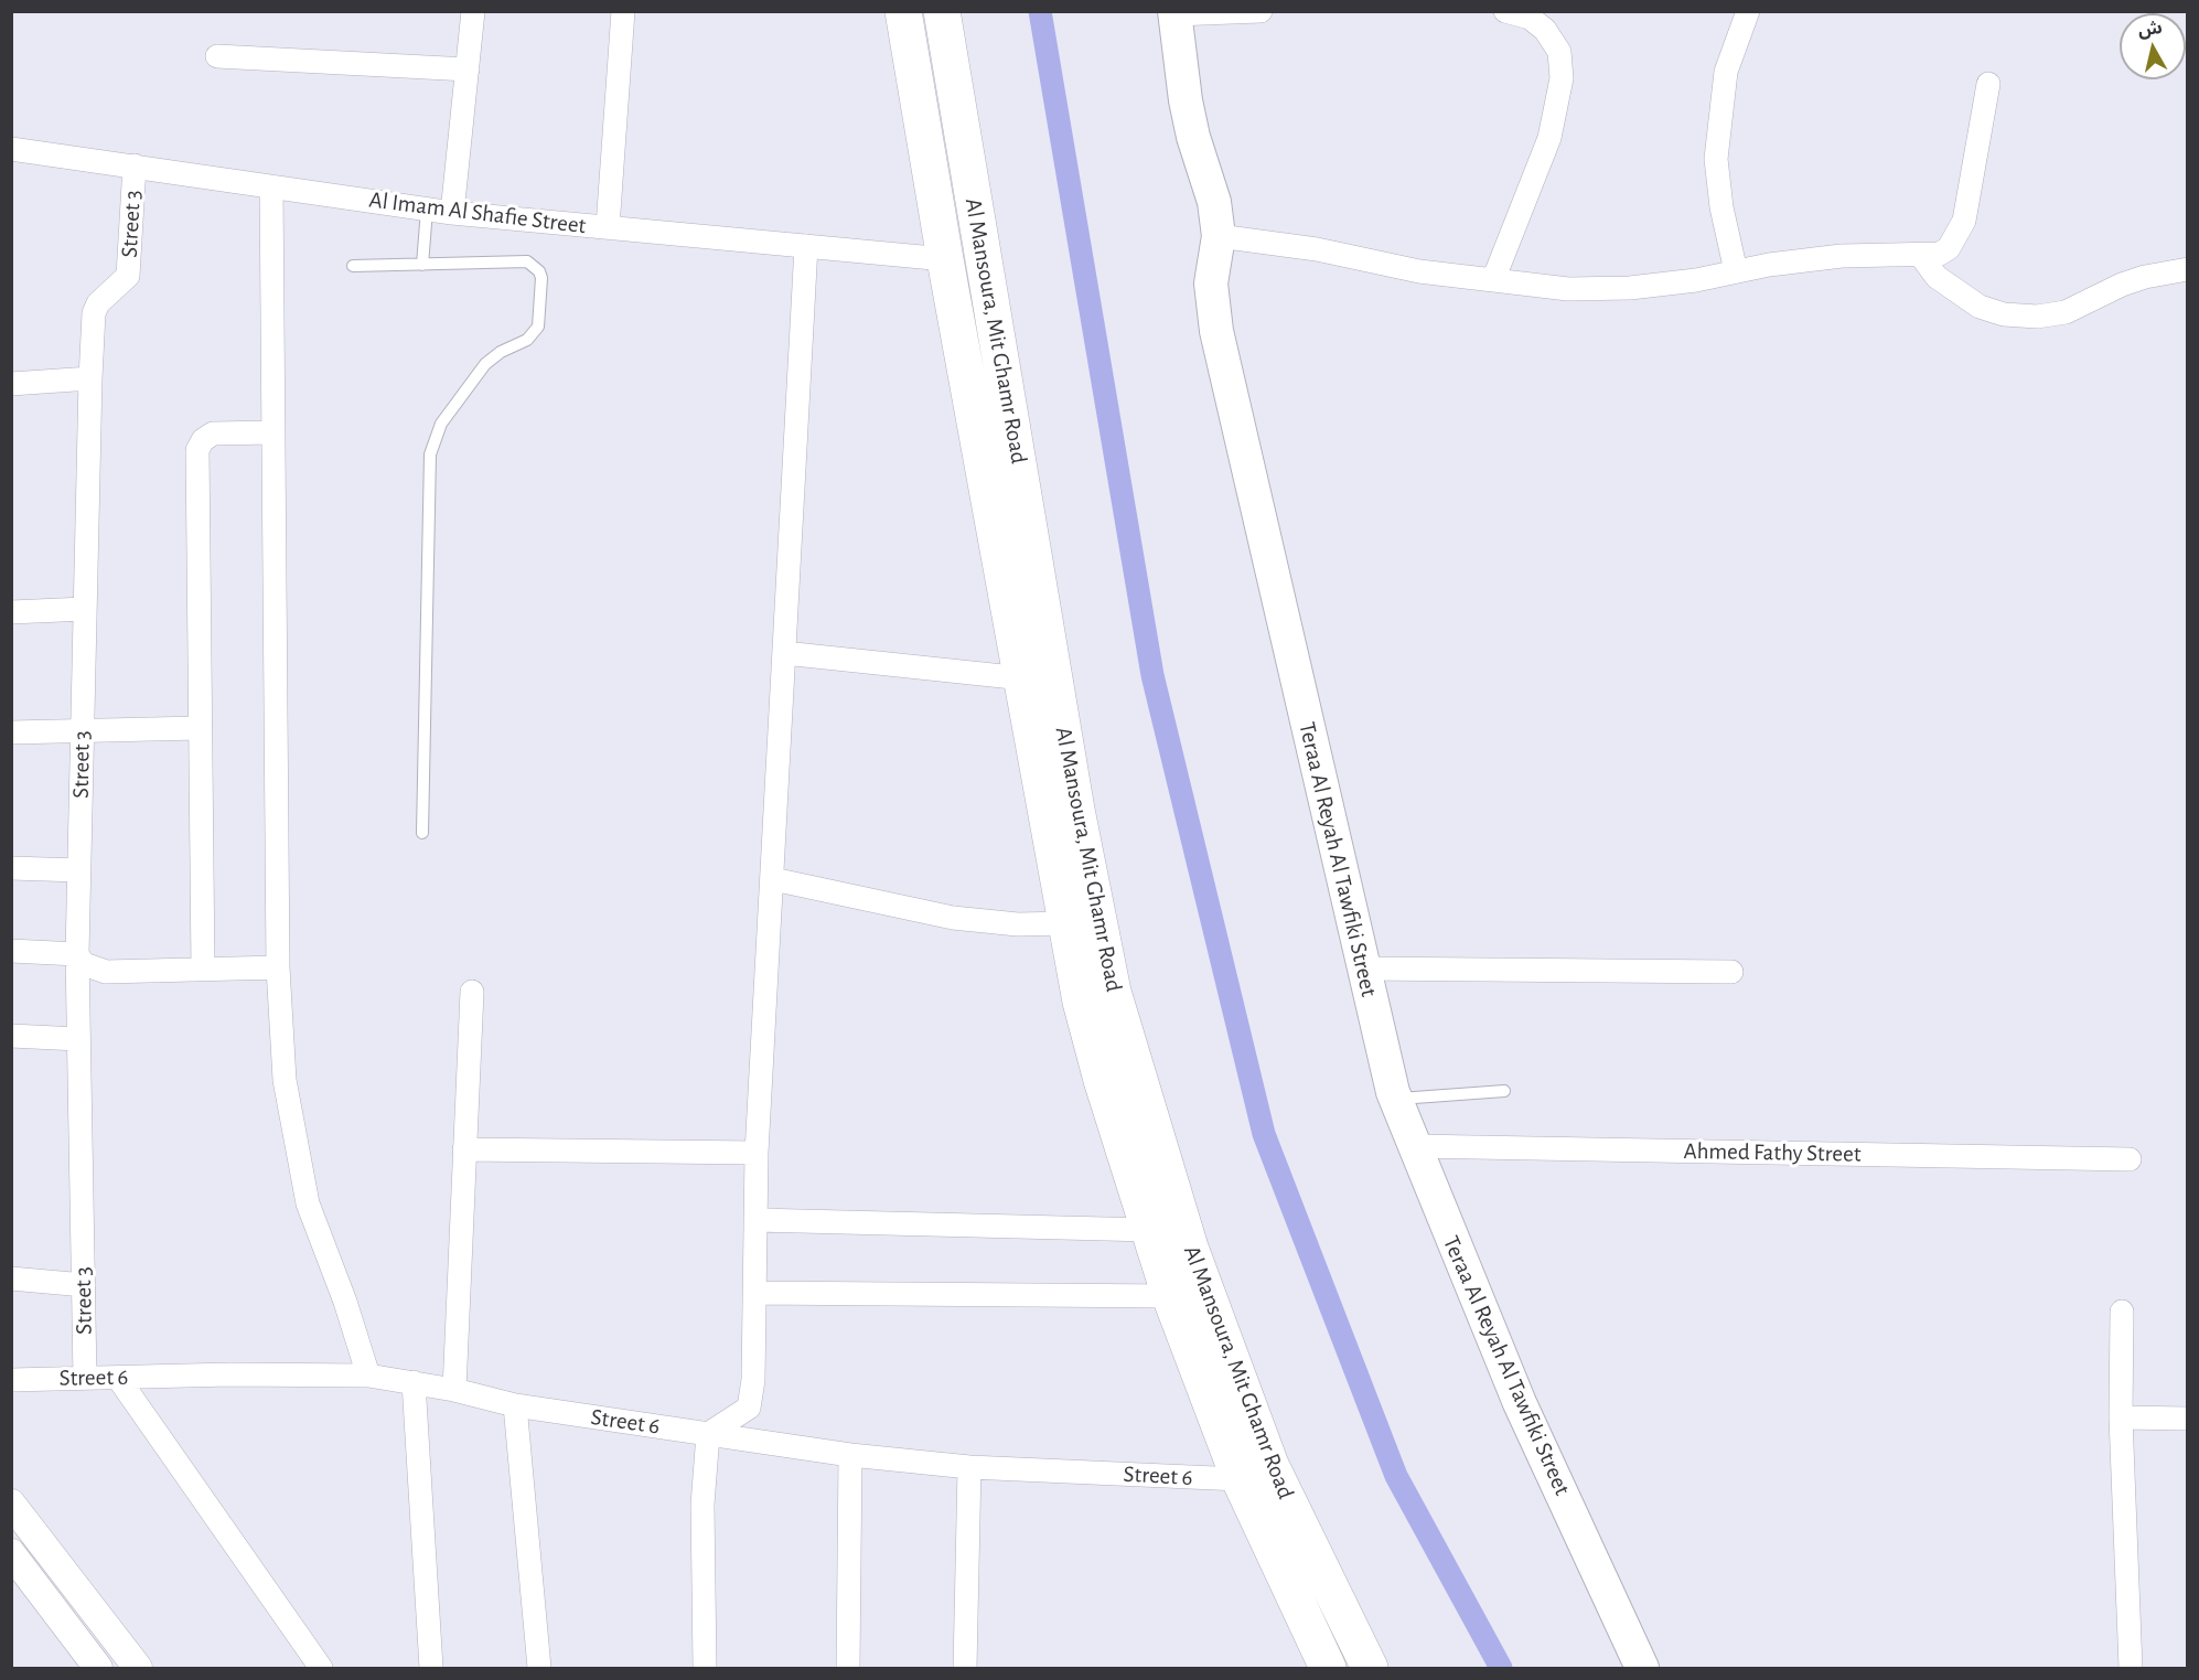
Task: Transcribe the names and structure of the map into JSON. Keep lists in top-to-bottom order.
{
  "streets": {
    "highway": ["Al Mansoura, Mit Ghamr Road"],
    "main road": ["Teraa Al Reyah Al Tawfiki Street"],
    "street": [
      "Al Imam Al Shafie Street",
      "Street 3",
      "Ahmed Fathy Street",
      "Street 6"
    ]
  },
  "crossings": [
    ["Al Imam Al Shafie Street", "Street 3"],
    ["Al Imam Al Shafie Street", "Al Mansoura, Mit Ghamr Road"],
    ["Street 3", "Street 6"],
    ["Al Mansoura, Mit Ghamr Road", "Street 6"],
    ["Teraa Al Reyah Al Tawfiki Street", "Ahmed Fathy Street"]
  ],
  "north": "top"
}
